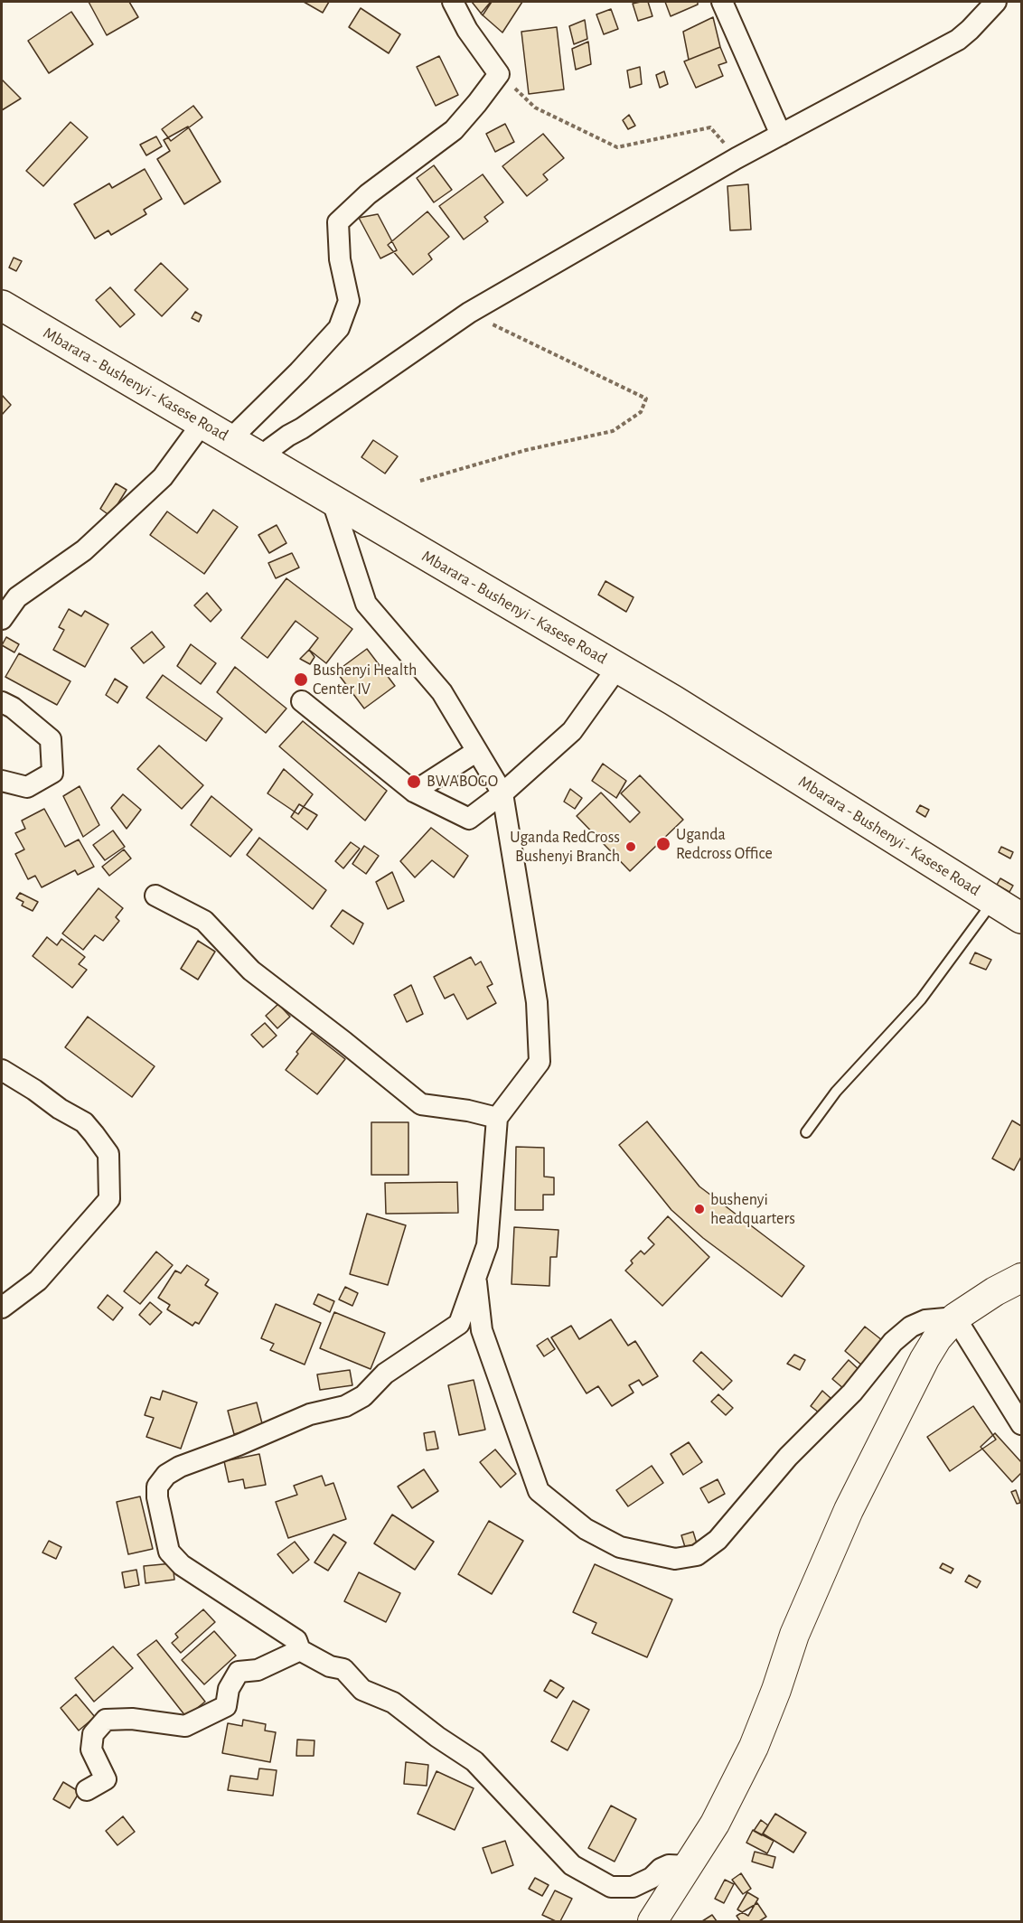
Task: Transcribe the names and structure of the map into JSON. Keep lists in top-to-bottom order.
{
  "streets": {
    "main road": ["Mbarara - Bushenyi - Kasese Road"]
  },
  "places": [
    "Bushenyi Health Center IV",
    "BWABOGO",
    "Uganda Redcross Office",
    "Uganda RedCross Bushenyi Branch",
    "bushenyi headquarters"
  ]
}
